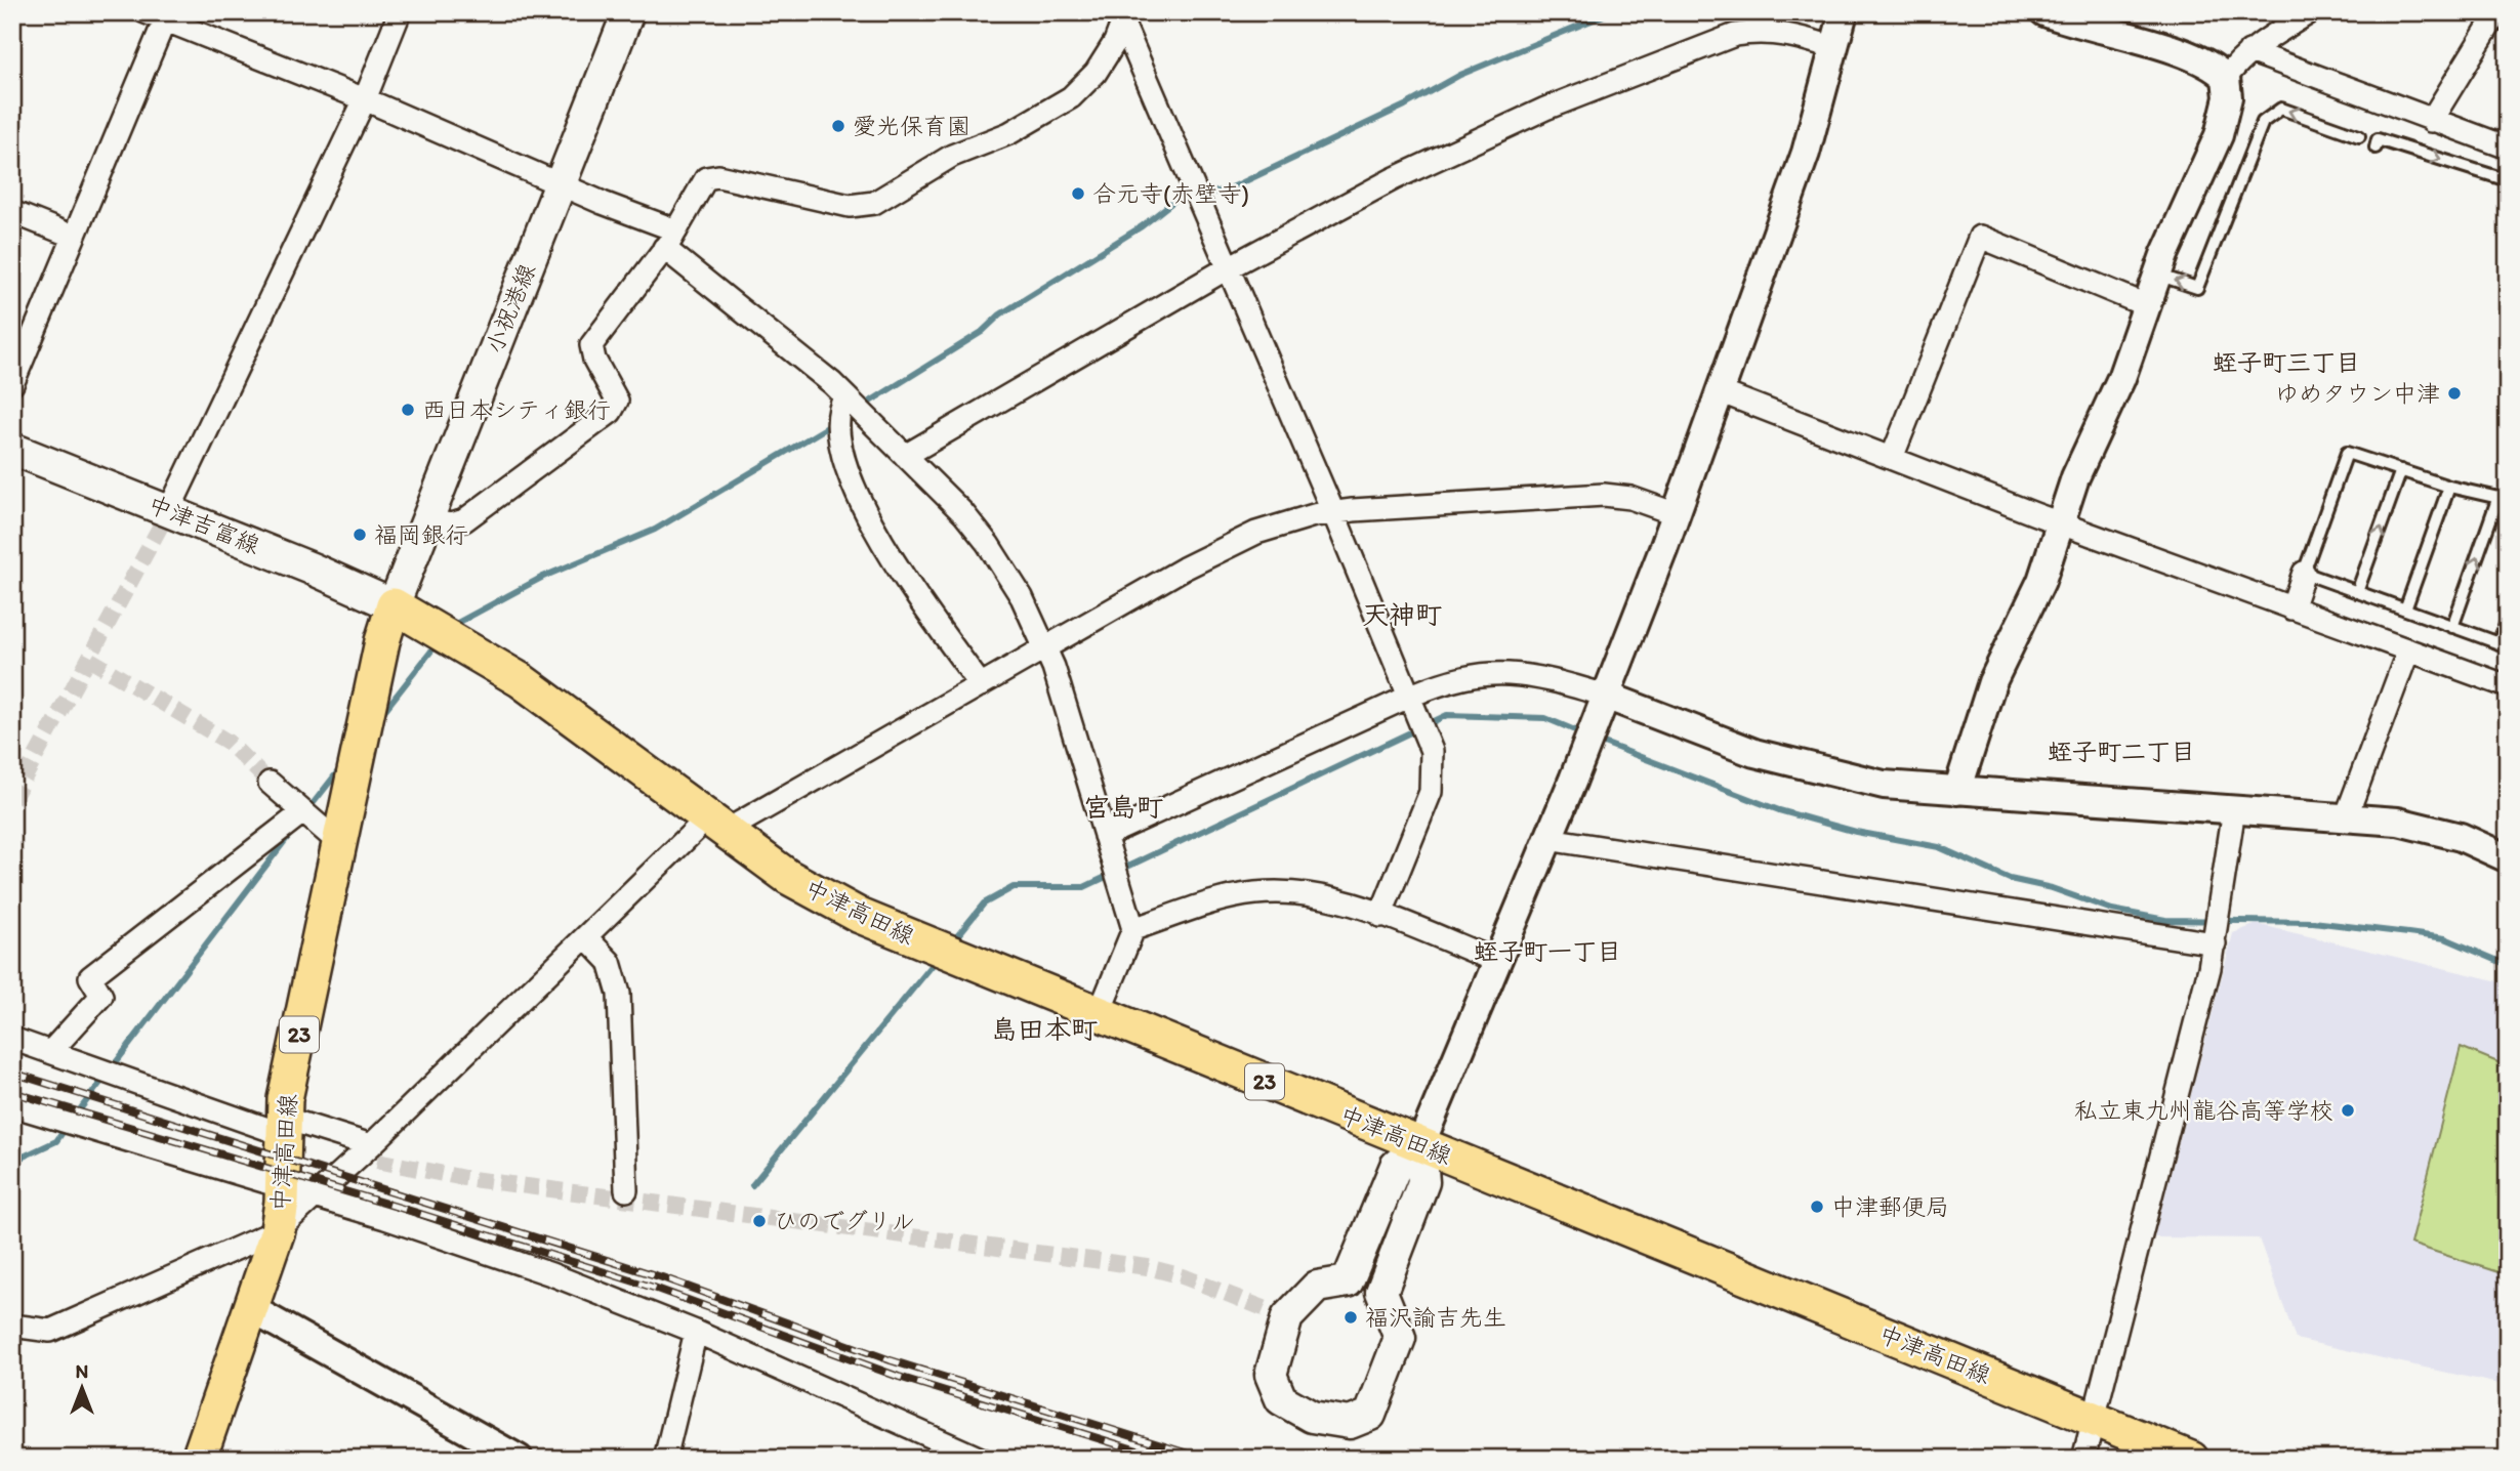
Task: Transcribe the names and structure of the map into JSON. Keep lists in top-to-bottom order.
{
  "streets": {
    "main road": [
      "小祝港線",
      "中津吉富線",
      "中津高田線",
      "23"
    ]
  },
  "crossings": [
    ["小祝港線", "中津吉富線"],
    ["小祝港線", "中津高田線"],
    ["中津吉富線", "中津高田線"]
  ],
  "districts": [
    "蛭子町三丁目",
    "天神町",
    "蛭子町二丁目",
    "宮島町",
    "蛭子町一丁目",
    "島田本町"
  ],
  "places": [
    "愛光保育園",
    "合元寺(赤壁寺)",
    "ゆめタウン中津",
    "西日本シティ銀行",
    "福岡銀行",
    "私立東九州龍谷高等学校",
    "中津郵便局",
    "ひのでグリル",
    "福沢諭吉先生"
  ],
  "north": "top"
}
